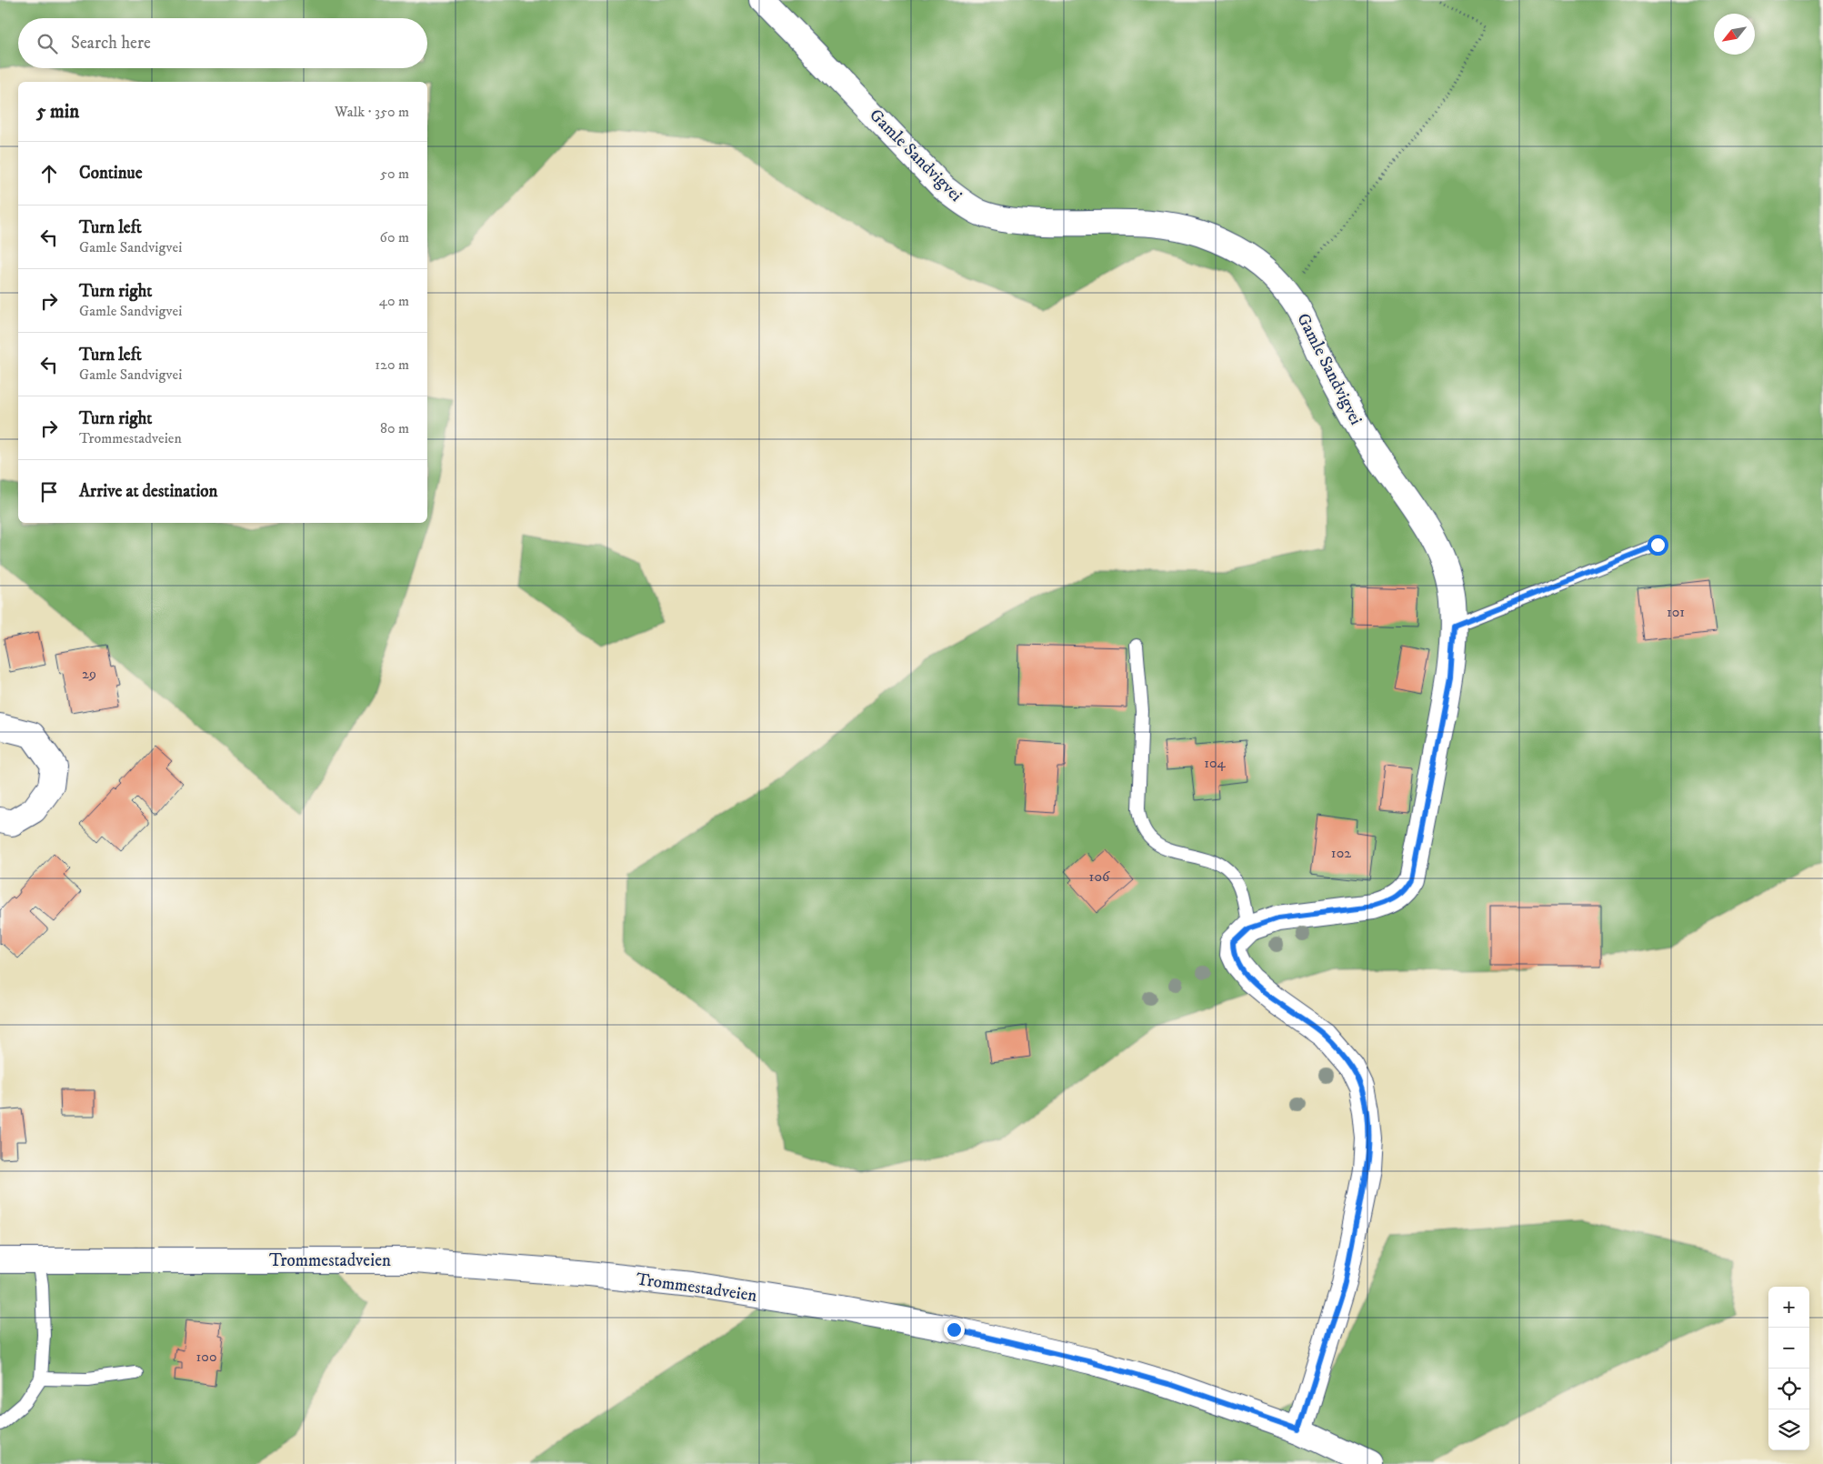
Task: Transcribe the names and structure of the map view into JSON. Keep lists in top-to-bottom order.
{
  "streets": {
    "street": ["Gamle Sandvigvei", "Trommestadveien"]
  },
  "crossings": [
    ["Gamle Sandvigvei", "Trommestadveien"]
  ],
  "house_numbers": [
    "101",
    "29",
    "104",
    "102",
    "106",
    "100"
  ],
  "north": "bottom left",
  "page": {
    "search": "Search here",
    "heading": ["5 min", "Walk · 350 m"],
    "list": [
      ["Continue", "50 m"],
      ["Turn left", "Gamle Sandvigvei", "60 m"],
      ["Turn right", "Gamle Sandvigvei", "40 m"],
      ["Turn left", "Gamle Sandvigvei", "120 m"],
      ["Turn right", "Trommestadveien", "80 m"],
      "Arrive at destination"
    ],
    "map_buttons": ["+", "−"]
  }
}
